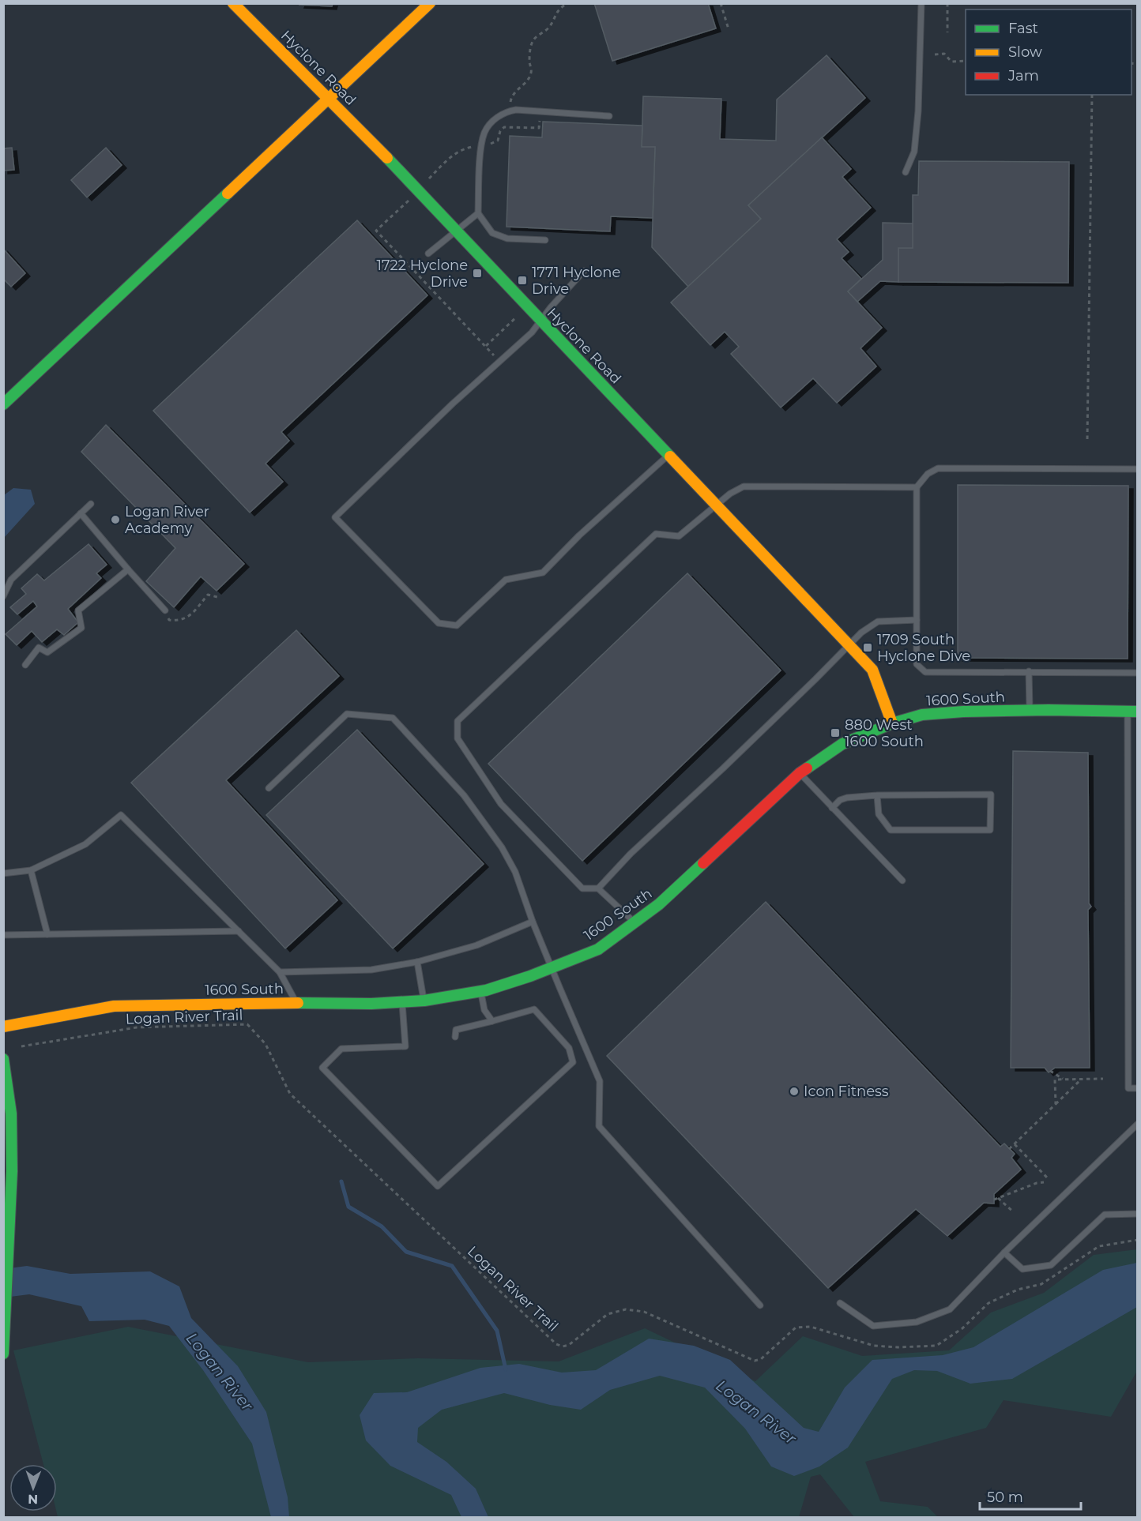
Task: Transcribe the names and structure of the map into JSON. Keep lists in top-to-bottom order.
{
  "streets": {
    "main road": ["Hyclone Road", "1600 South"],
    "path": ["Logan River Trail"]
  },
  "crossings": [
    ["Hyclone Road", "1600 South"]
  ],
  "water": ["Logan River"],
  "places": {
    "transit": [
      "1722 Hyclone Drive",
      "1771 Hyclone Drive",
      "1709 South Hyclone Dive",
      "880 West 1600 South"
    ],
    "other": ["Logan River Academy", "Icon Fitness"]
  },
  "legend": ["Fast", "Slow", "Jam"],
  "scale_bar": "50 m",
  "north": "bottom"
}
